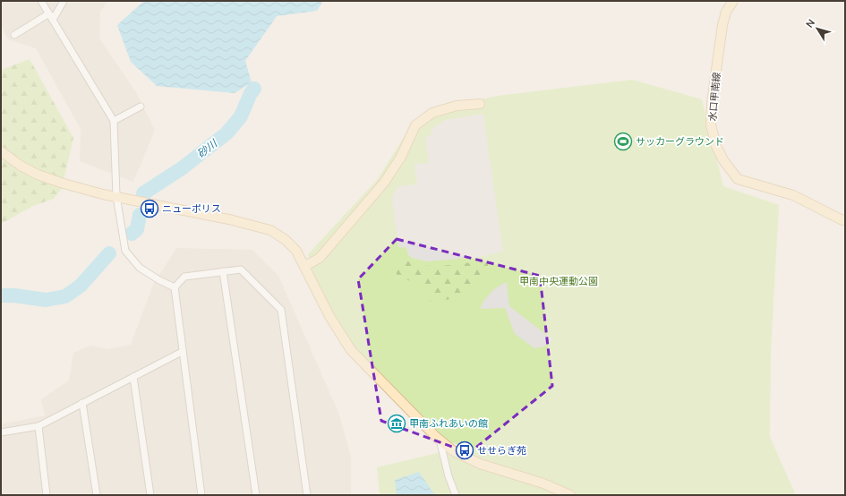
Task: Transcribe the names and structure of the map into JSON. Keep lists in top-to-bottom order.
{
  "streets": {
    "street": ["水口甲南線"]
  },
  "water": ["砂川"],
  "parks": ["甲南中央運動公園"],
  "places": {
    "sports": ["サッカーグラウンド"],
    "bus stop": ["ニューポリス", "せせらぎ苑"],
    "museum": ["甲南ふれあいの館"]
  },
  "north": "top left"
}
